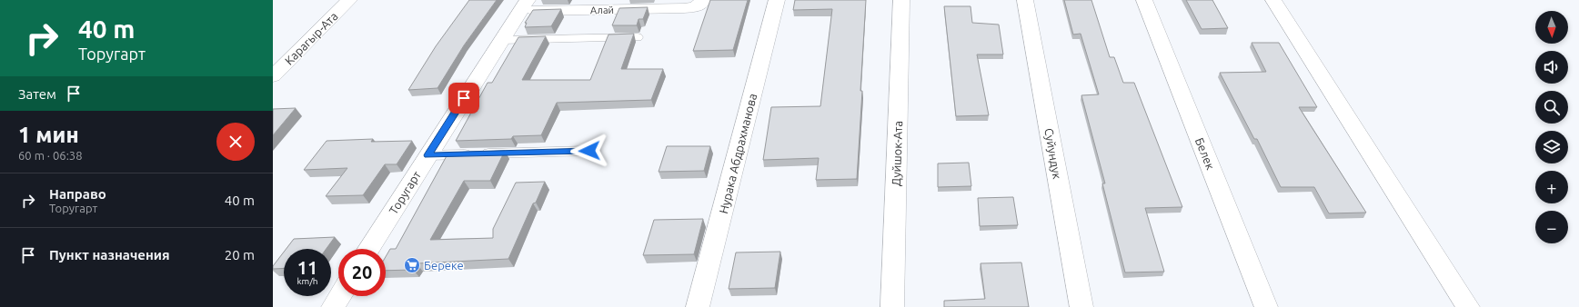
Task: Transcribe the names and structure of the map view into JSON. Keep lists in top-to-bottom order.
{
  "streets": {
    "street": [
      "Алай",
      "Карагыр-Ата",
      "Нурака Абдрахманова",
      "Дуйшок-Ата",
      "Суйундук",
      "Белек",
      "Торугарт"
    ]
  },
  "crossings": [
    ["Алай", "Торугарт"]
  ],
  "places": {
    "supermarket": ["Береке"]
  },
  "north": "bottom",
  "page": {
    "turn": ["40 m", "Торугарт"],
    "map_buttons": ["+", "−"],
    "then": "Затем",
    "heading": ["1 мин", "60 m · 06:38"],
    "list": [
      {
        "name": "Направо",
        "note": "Торугарт",
        "value": "40 m"
      },
      {
        "name": "Пункт назначения",
        "value": "20 m"
      }
    ],
    "speed": "11 km/h",
    "limit": "20"
  }
}
